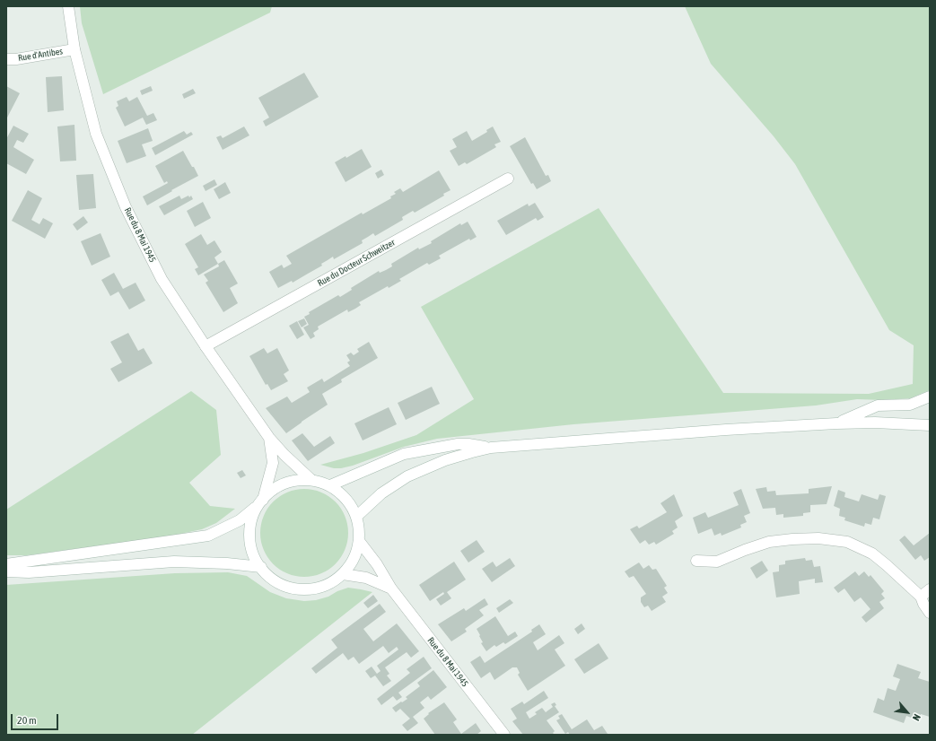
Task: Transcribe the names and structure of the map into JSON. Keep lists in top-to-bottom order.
{
  "streets": {
    "main road": ["Rue d'Antibes", "Rue du 8 Mai 1945", "Rue du Docteur Schweitzer"]
  },
  "crossings": [
    ["Rue d'Antibes", "Rue du 8 Mai 1945"],
    ["Rue du 8 Mai 1945", "Rue du Docteur Schweitzer"]
  ],
  "scale_bar": "20 m",
  "north": "bottom right"
}
